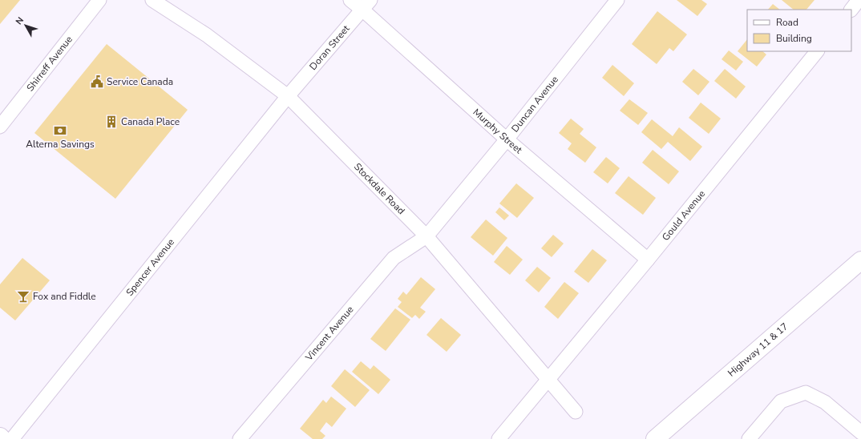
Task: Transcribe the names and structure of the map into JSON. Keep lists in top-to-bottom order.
{
  "streets": {
    "highway": ["Highway 11 & 17"],
    "street": [
      "Doran Street",
      "Shirreff Avenue",
      "Duncan Avenue",
      "Murphy Street",
      "Stockdale Road",
      "Gould Avenue",
      "Spencer Avenue",
      "Vincent Avenue"
    ]
  },
  "crossings": [
    ["Doran Street", "Murphy Street"],
    ["Doran Street", "Stockdale Road"],
    ["Doran Street", "Spencer Avenue"],
    ["Duncan Avenue", "Murphy Street"],
    ["Duncan Avenue", "Stockdale Road"],
    ["Duncan Avenue", "Vincent Avenue"],
    ["Murphy Street", "Gould Avenue"],
    ["Stockdale Road", "Gould Avenue"],
    ["Stockdale Road", "Spencer Avenue"],
    ["Stockdale Road", "Vincent Avenue"]
  ],
  "places": {
    "public building": ["Service Canada"],
    "building": ["Canada Place"],
    "bank": ["Alterna Savings"],
    "bar": ["Fox and Fiddle"]
  },
  "legend": ["Road", "Building"],
  "north": "top left"
}
